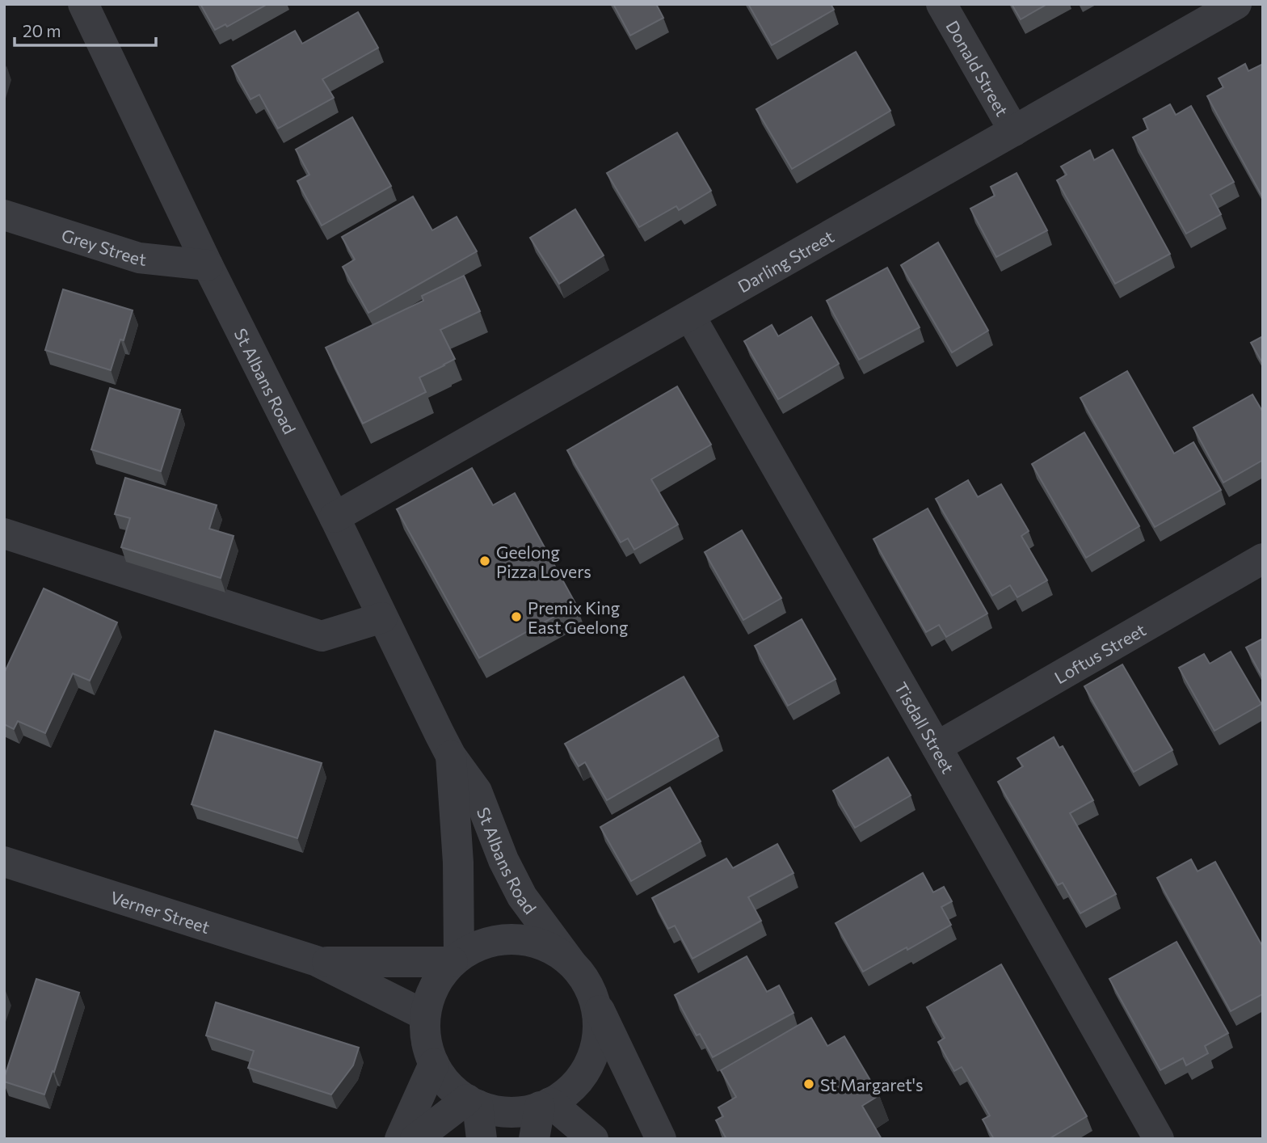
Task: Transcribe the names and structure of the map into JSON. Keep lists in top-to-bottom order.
{
  "streets": {
    "street": [
      "Donald Street",
      "Grey Street",
      "Darling Street",
      "St Albans Road",
      "Loftus Street",
      "Tisdall Street",
      "Verner Street"
    ]
  },
  "crossings": [
    ["Donald Street", "Darling Street"],
    ["Grey Street", "St Albans Road"],
    ["Darling Street", "St Albans Road"],
    ["Darling Street", "Tisdall Street"],
    ["St Albans Road", "Verner Street"],
    ["Loftus Street", "Tisdall Street"]
  ],
  "places": ["Geelong Pizza Lovers", "Premix King East Geelong", "St Margaret's"],
  "scale_bar": "20 m"
}
